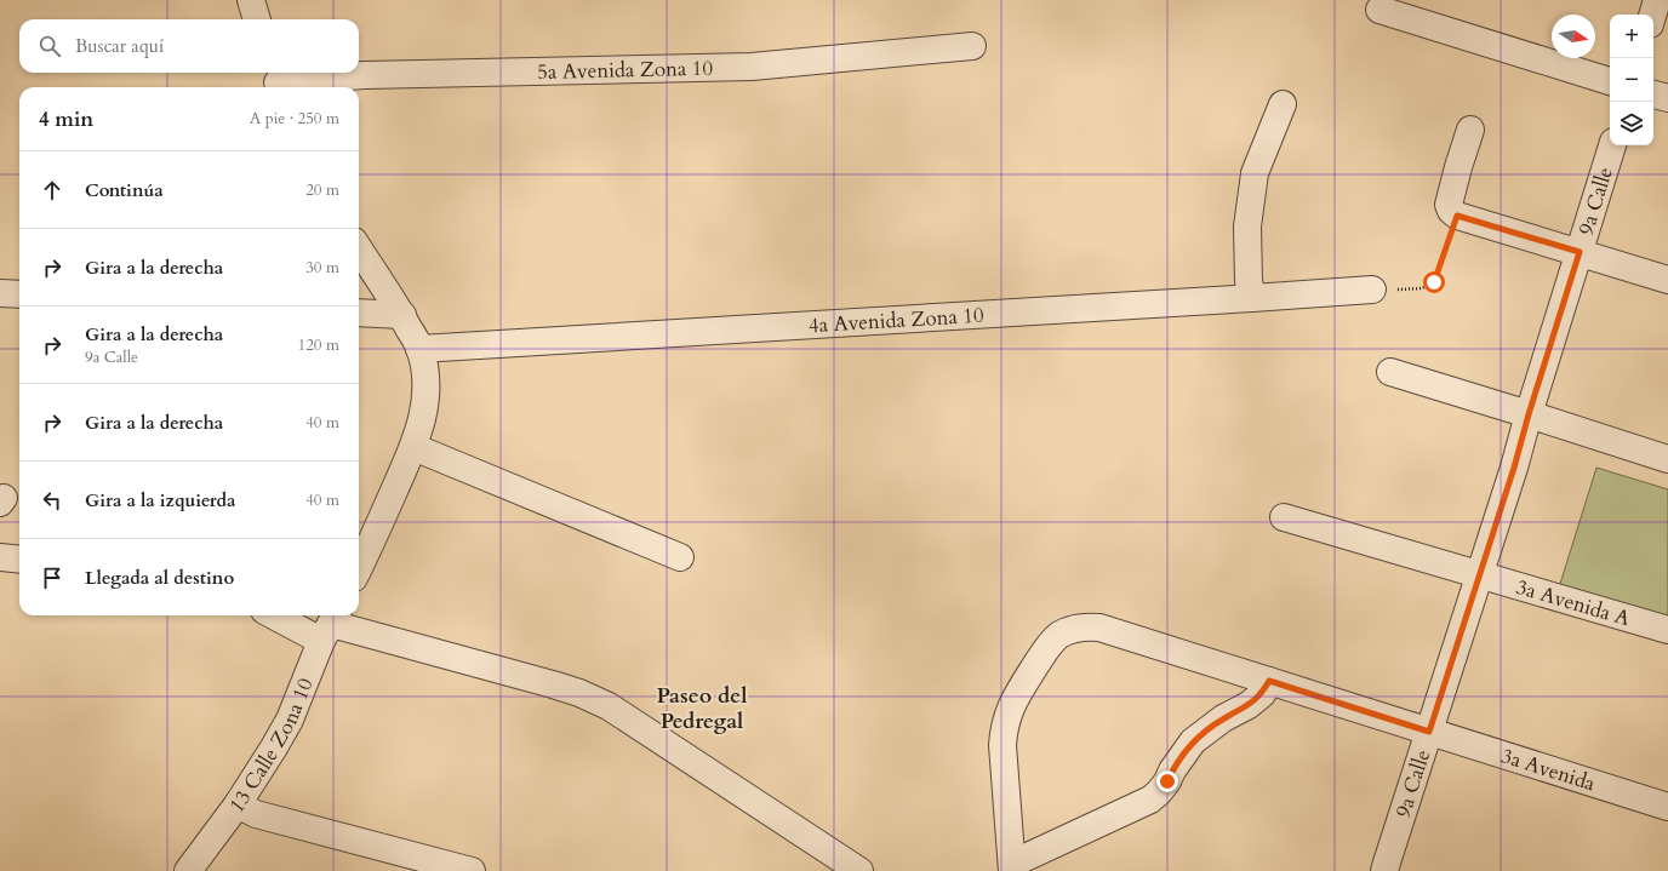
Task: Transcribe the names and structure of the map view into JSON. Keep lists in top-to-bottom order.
{
  "streets": {
    "street": [
      "5a Avenida Zona 10",
      "9a Calle",
      "4a Avenida Zona 10",
      "3a Avenida A",
      "13 Calle Zona 10",
      "3a Avenida"
    ]
  },
  "crossings": [
    ["9a Calle", "3a Avenida A"],
    ["9a Calle", "3a Avenida"]
  ],
  "districts": ["Paseo del Pedregal"],
  "north": "right",
  "page": {
    "map_buttons": ["+", "−"],
    "search": "Buscar aquí",
    "heading": ["4 min", "A pie · 250 m"],
    "list": [
      ["Continúa", "20 m"],
      ["Gira a la derecha", "30 m"],
      ["Gira a la derecha", "9a Calle", "120 m"],
      ["Gira a la derecha", "40 m"],
      ["Gira a la izquierda", "40 m"],
      "Llegada al destino"
    ]
  }
}
